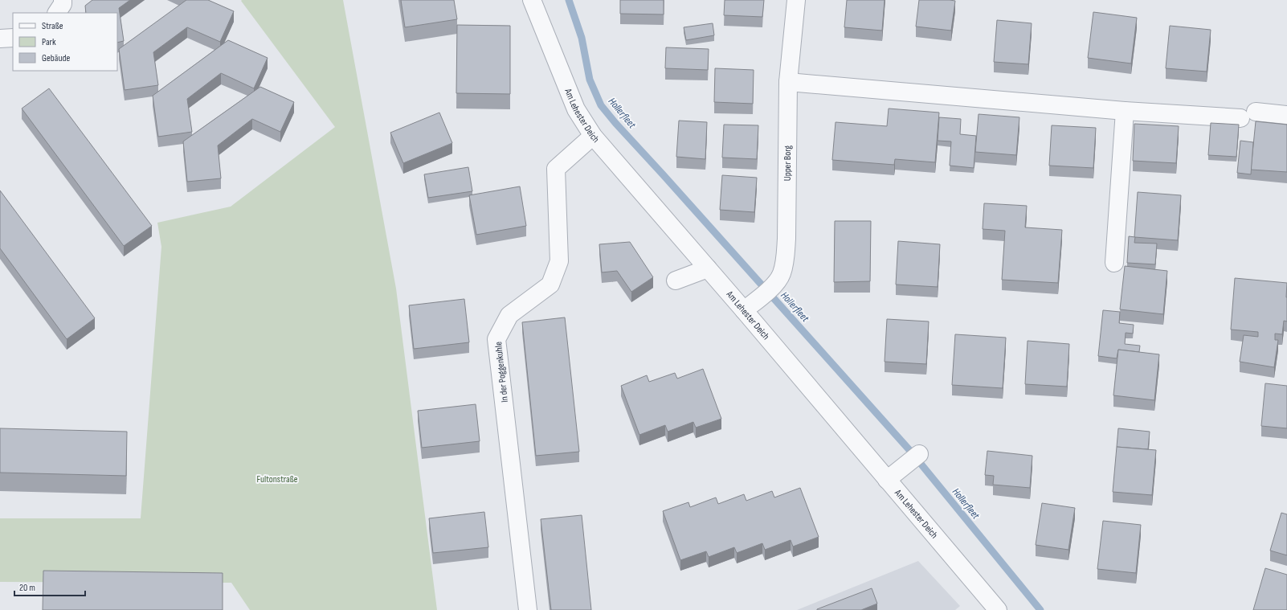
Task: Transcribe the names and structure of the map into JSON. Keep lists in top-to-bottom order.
{
  "streets": {
    "street": ["Am Lehester Deich", "Upper Borg", "In der Poggenkuhle"]
  },
  "crossings": [
    ["Am Lehester Deich", "Upper Borg"],
    ["Am Lehester Deich", "In der Poggenkuhle"]
  ],
  "water": ["Hollerfleet"],
  "parks": ["Fultonstraße"],
  "legend": ["Straße", "Park", "Gebäude"],
  "scale_bar": "20 m"
}
